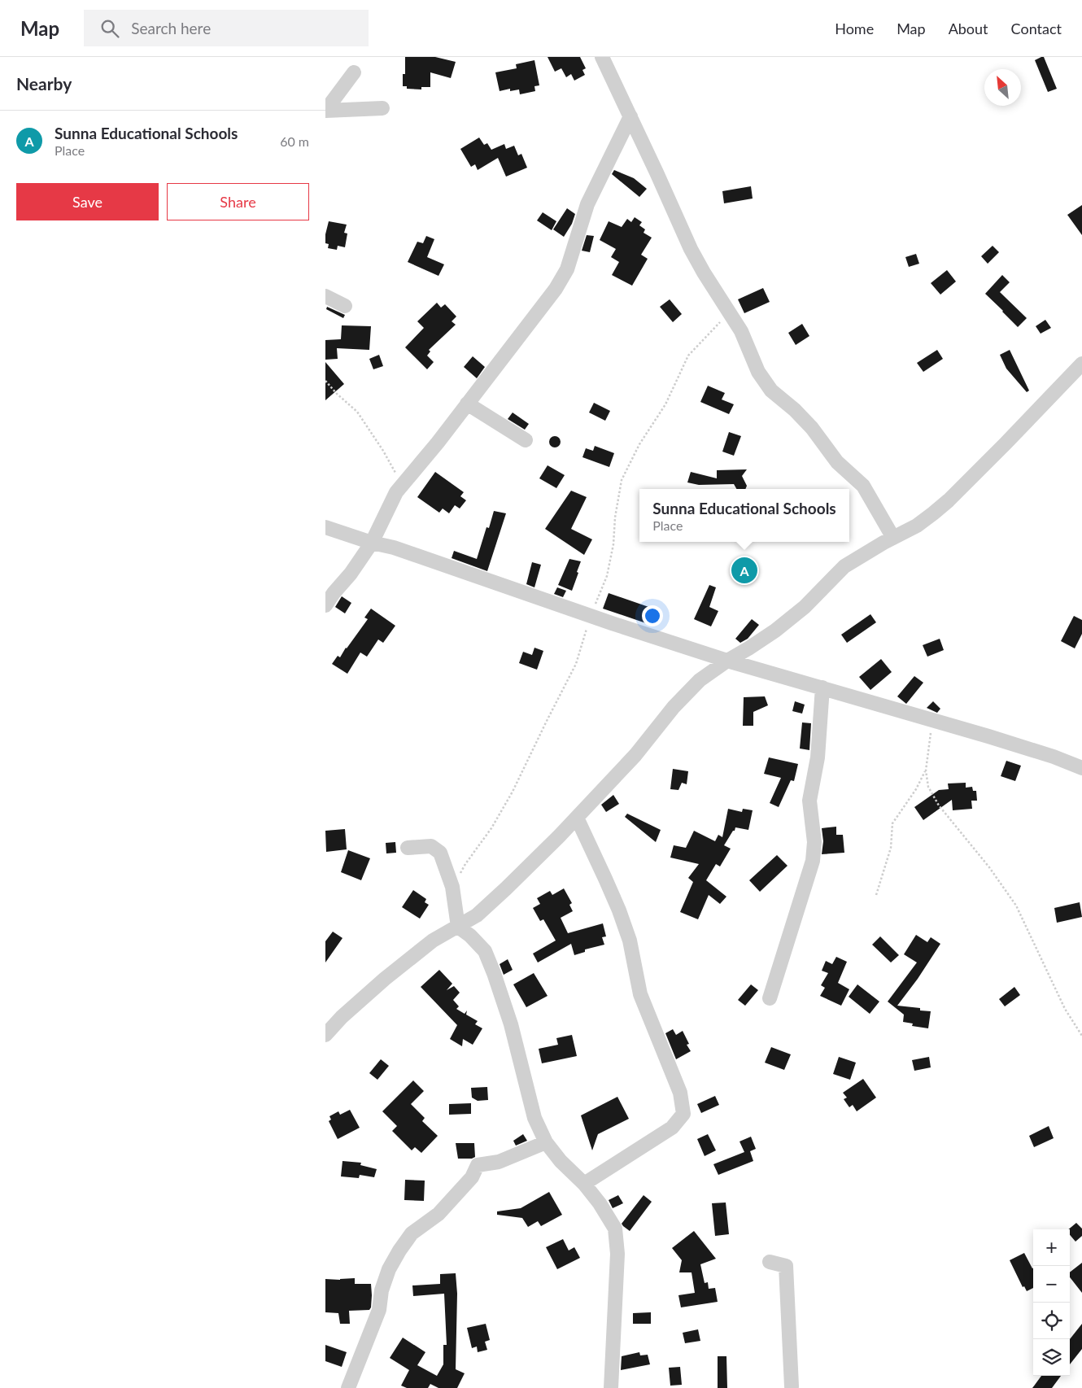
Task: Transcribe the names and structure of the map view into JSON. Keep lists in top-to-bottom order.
{
  "north": "top left",
  "page": {
    "header": "Map",
    "search": "Search here",
    "nav": [
      "Home",
      "Map",
      "About",
      "Contact"
    ],
    "heading": "Nearby",
    "list": [
      {
        "mark": "A",
        "name": "Sunna Educational Schools",
        "note": "Place",
        "value": "60 m"
      }
    ],
    "buttons": ["Save", "Share"],
    "popup": ["Sunna Educational Schools", "Place"],
    "pins": "A",
    "map_buttons": ["+", "−"]
  }
}
